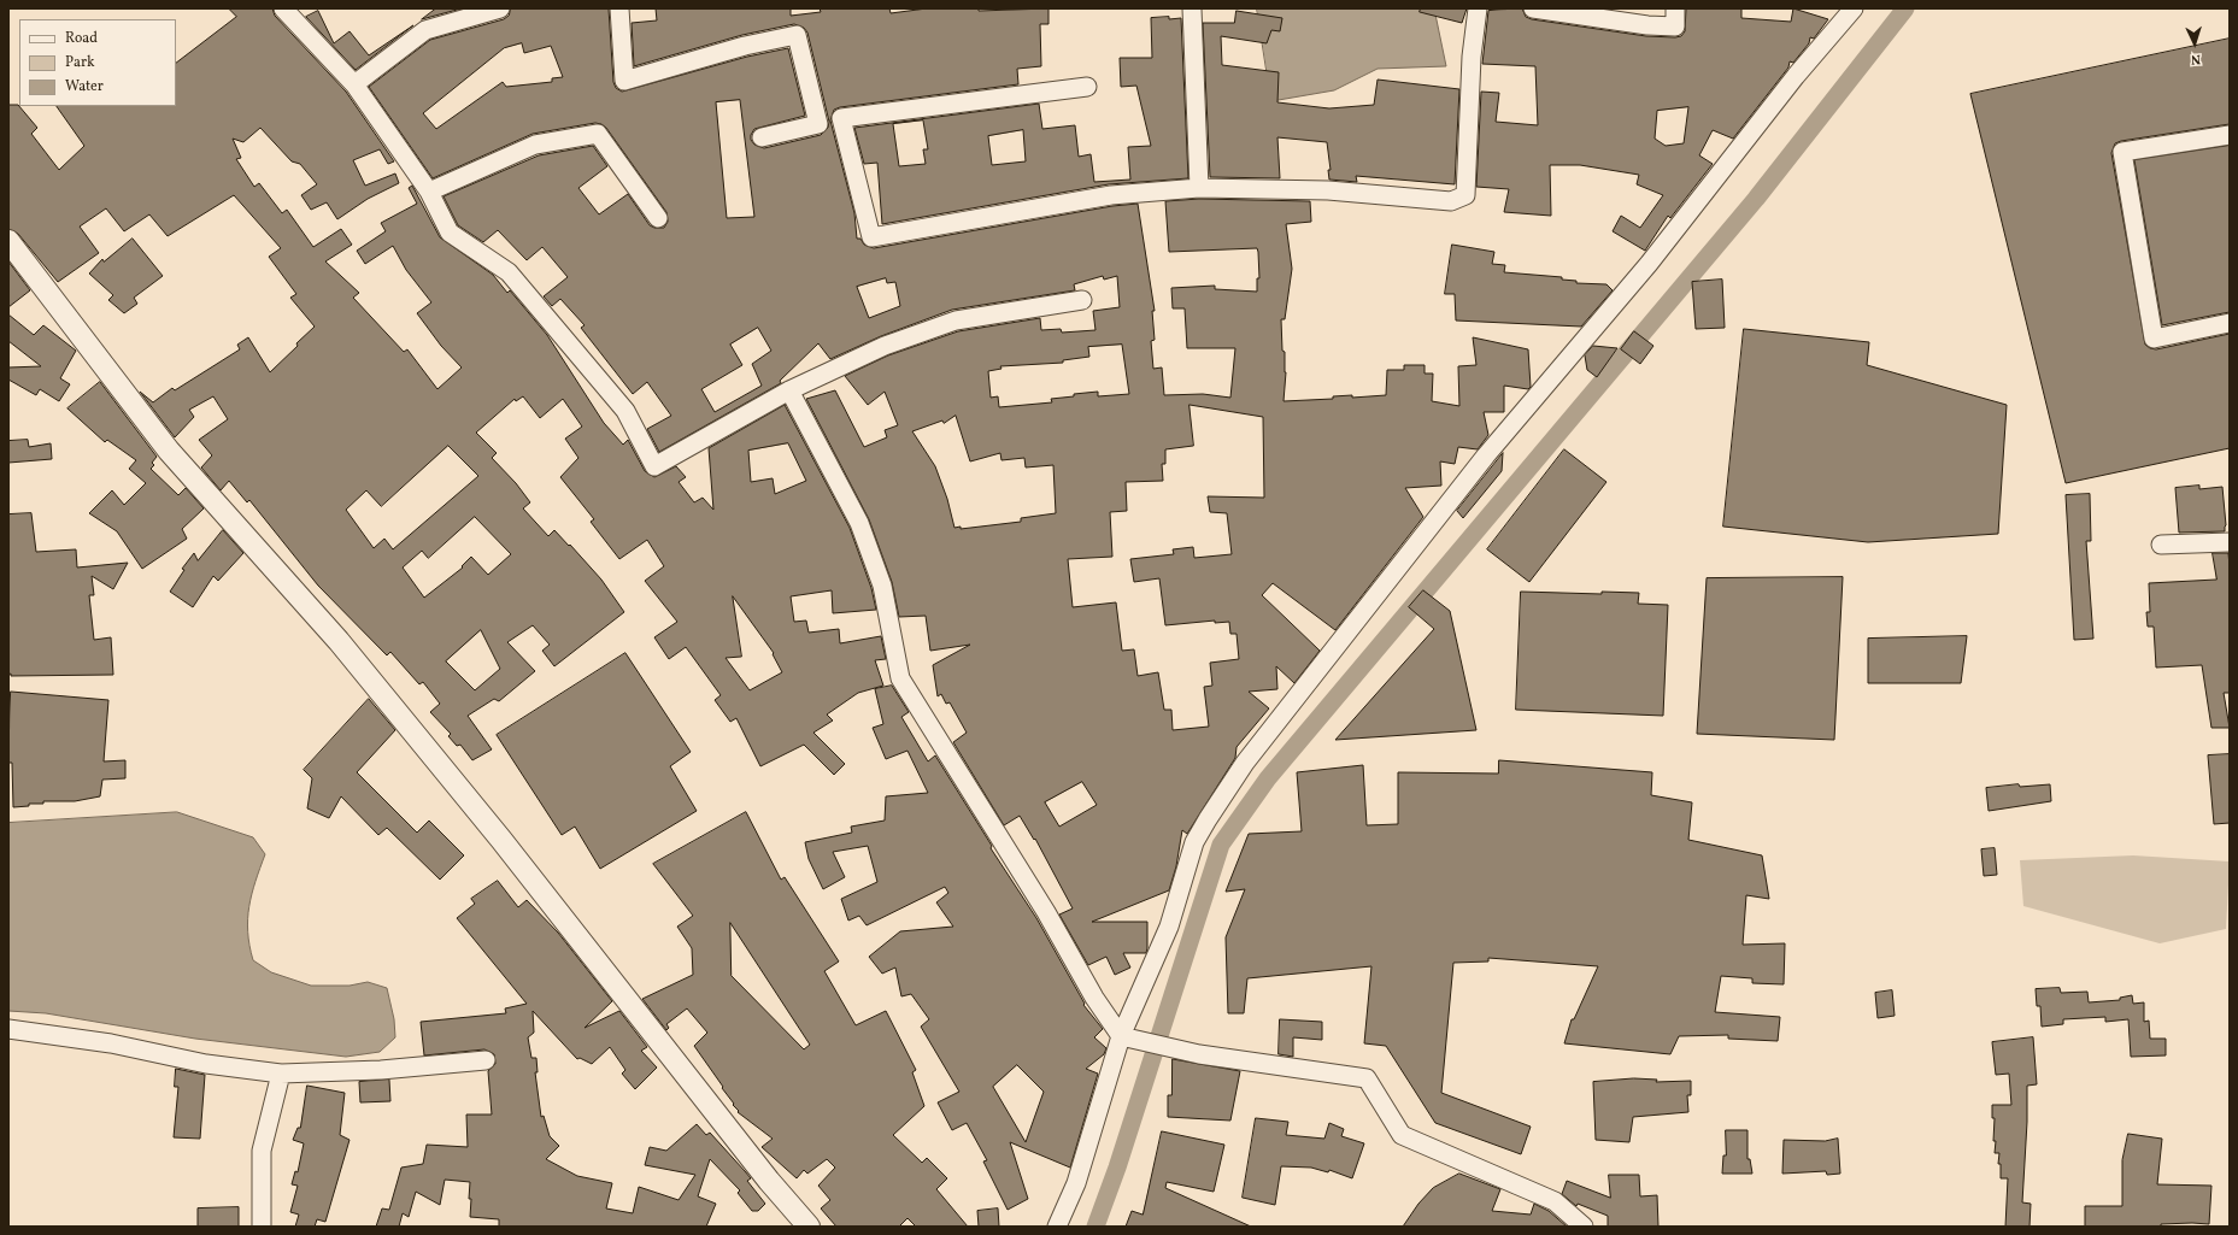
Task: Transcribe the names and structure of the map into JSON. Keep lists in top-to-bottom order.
{
  "legend": ["Road", "Park", "Water"],
  "north": "bottom"
}
